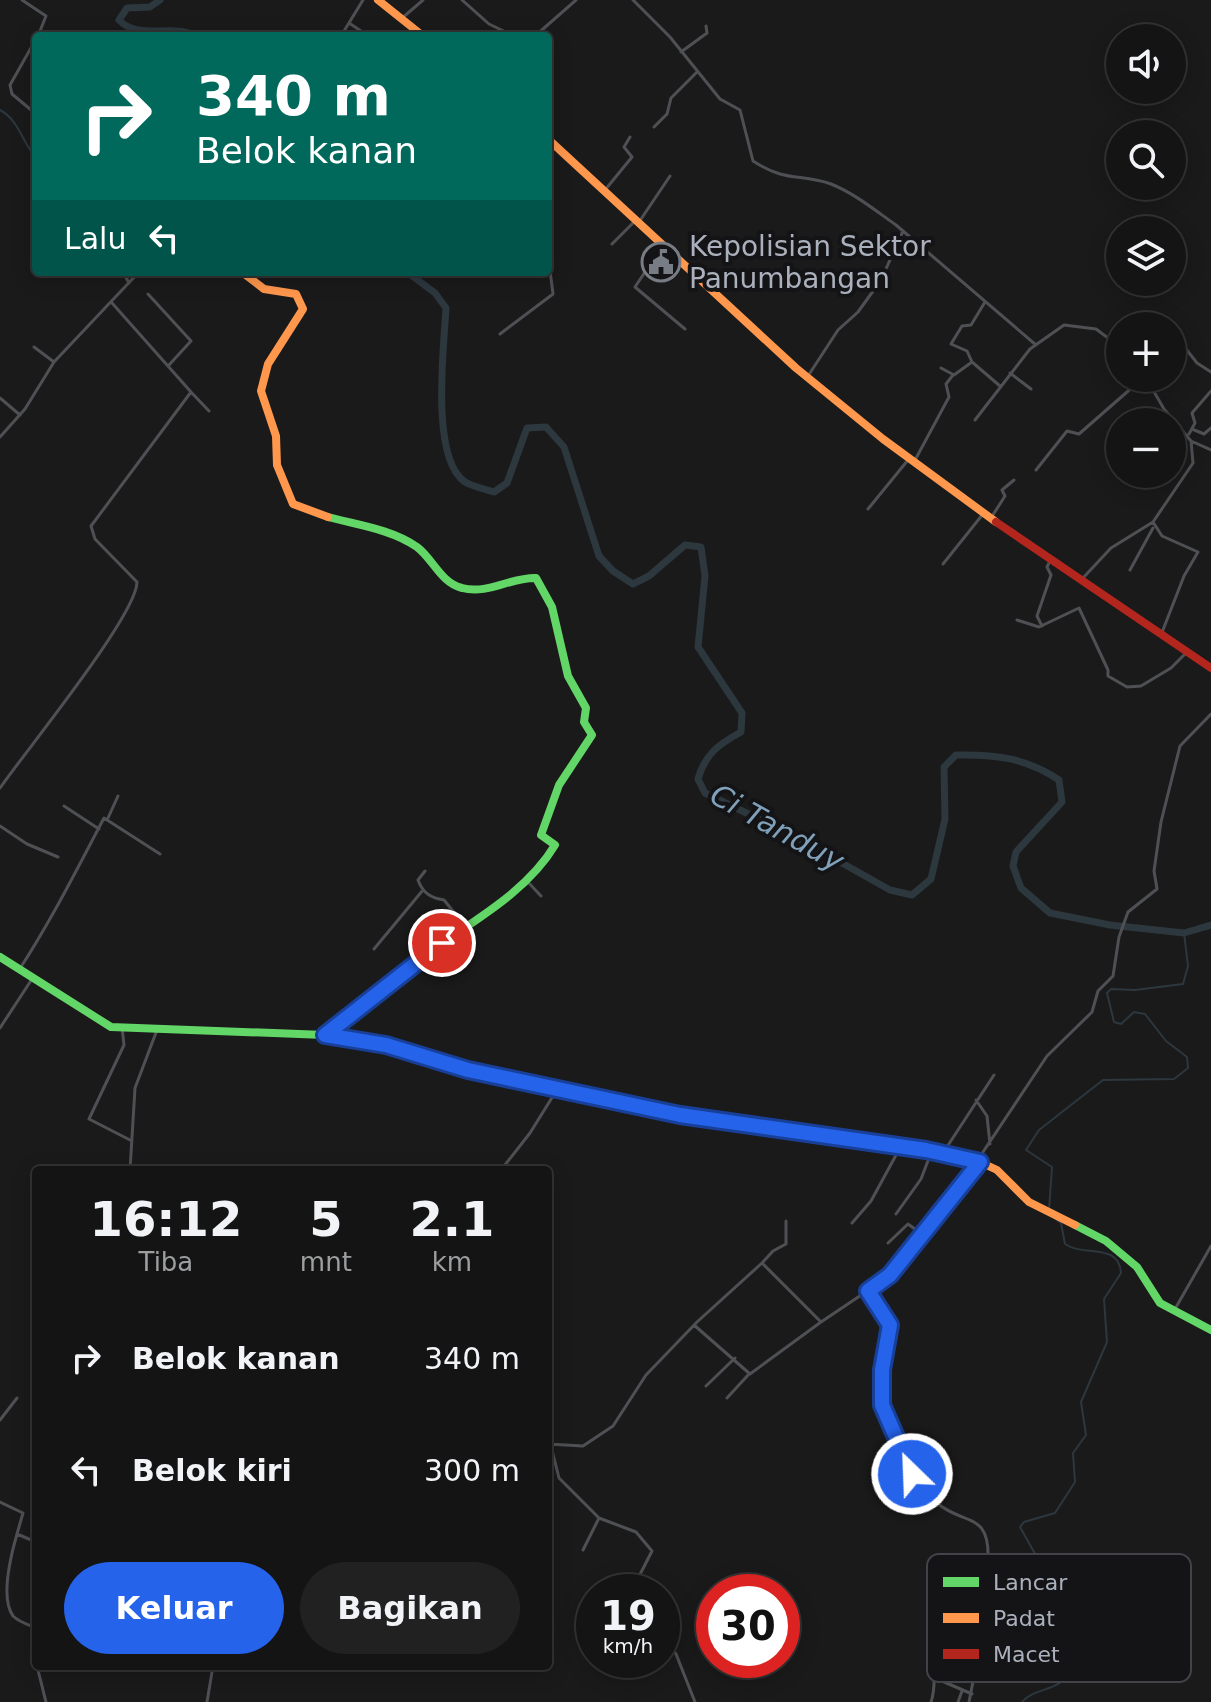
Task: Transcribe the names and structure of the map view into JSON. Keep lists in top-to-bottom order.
{
  "water": ["Ci Tanduy"],
  "places": {
    "public building": ["Kepolisian Sektor Panumbangan"]
  },
  "legend": ["Lancar", "Padat", "Macet"],
  "page": {
    "map_buttons": ["+", "−"],
    "turn": ["340 m", "Belok kanan"],
    "then": "Lalu",
    "eta": [
      "16:12",
      "Tiba",
      "5",
      "mnt",
      "2.1",
      "km"
    ],
    "list": [
      {
        "name": "Belok kanan",
        "value": "340 m"
      },
      {
        "name": "Belok kiri",
        "value": "300 m"
      }
    ],
    "buttons": ["Keluar", "Bagikan"],
    "speed": "19 km/h",
    "limit": "30"
  }
}
